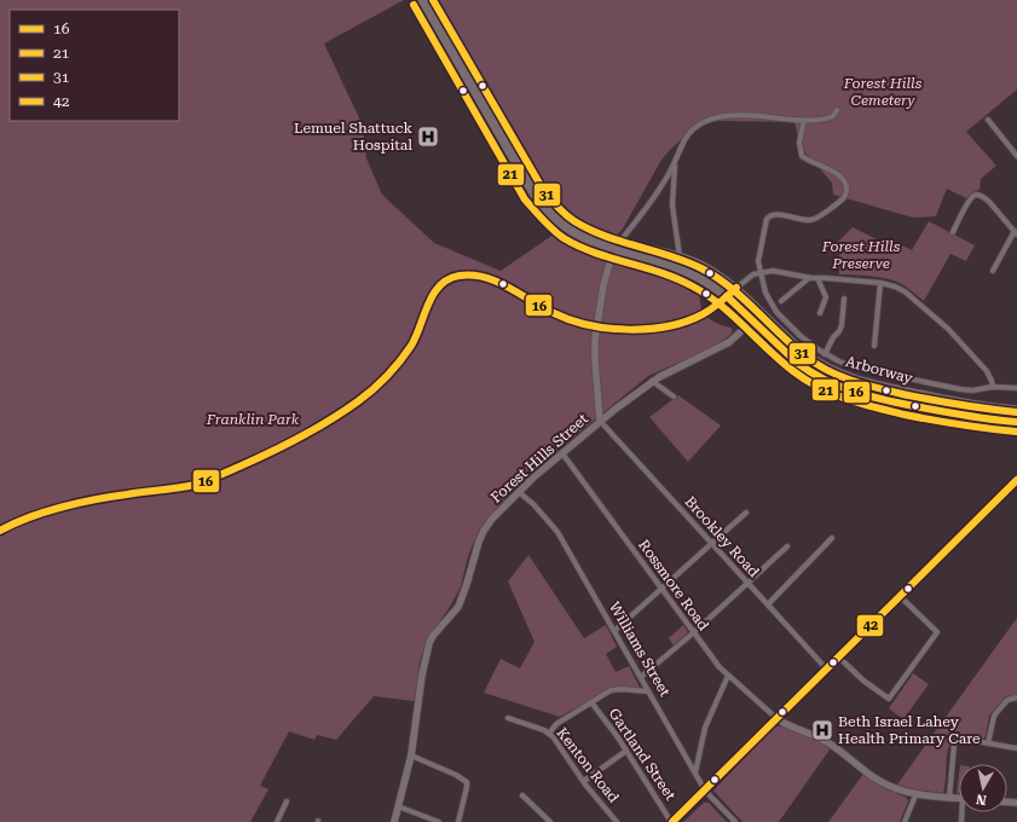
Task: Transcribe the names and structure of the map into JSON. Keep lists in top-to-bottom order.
{
  "streets": {
    "highway": ["Arborway"],
    "street": [
      "Forest Hills Street",
      "Brookley Road",
      "Rossmore Road",
      "Williams Street",
      "Gartland Street",
      "Kenton Road"
    ]
  },
  "crossings": [
    ["Arborway", "Forest Hills Street"],
    ["Forest Hills Street", "Brookley Road"],
    ["Forest Hills Street", "Rossmore Road"],
    ["Forest Hills Street", "Williams Street"]
  ],
  "parks": ["Forest Hills Cemetery", "Forest Hills Preserve", "Franklin Park"],
  "places": {
    "hospital": ["Lemuel Shattuck Hospital", "Beth Israel Lahey Health Primary Care"]
  },
  "lines": [
    "transit line 31",
    "transit line 21",
    "transit line 16",
    "transit line 42"
  ],
  "legend": [
    "16",
    "21",
    "31",
    "42"
  ],
  "north": "bottom"
}
